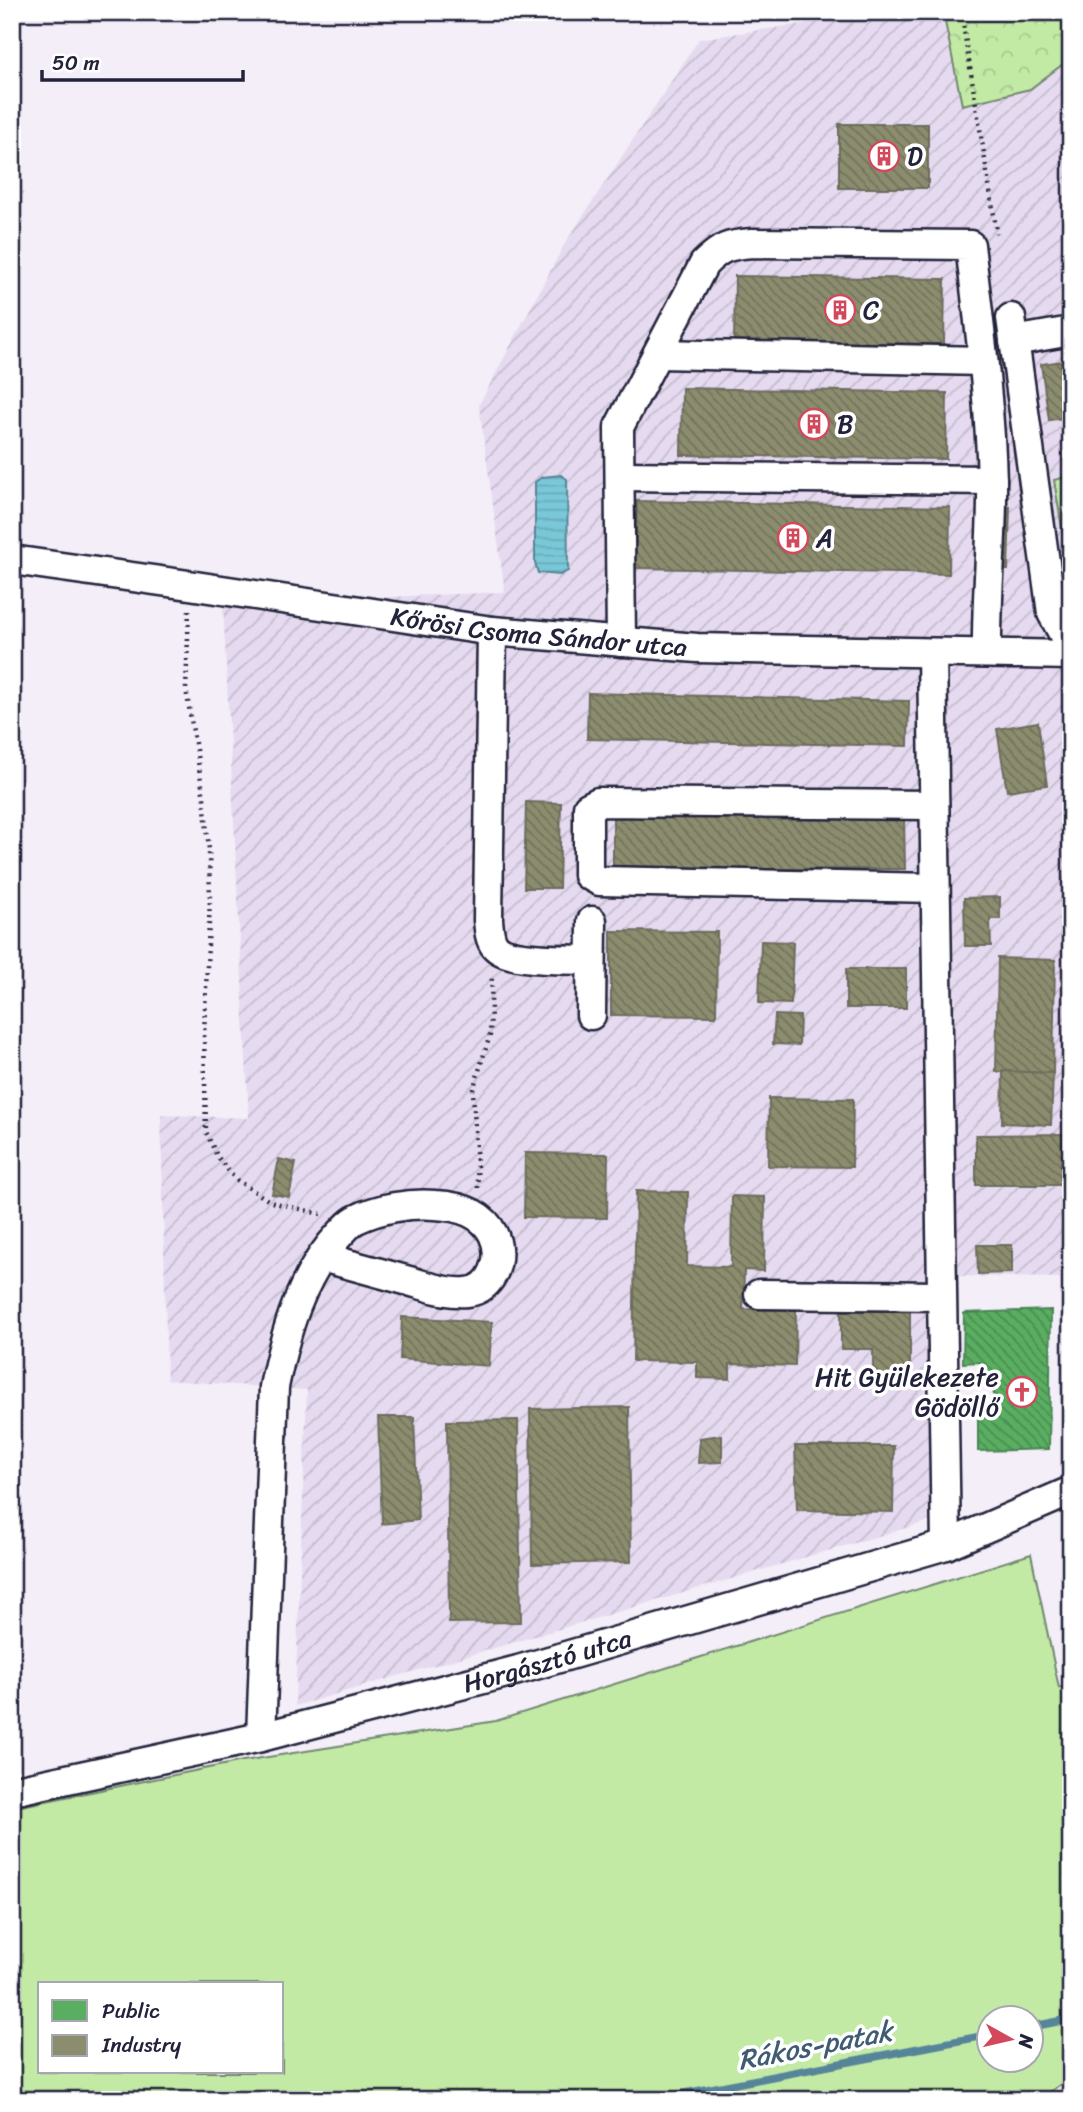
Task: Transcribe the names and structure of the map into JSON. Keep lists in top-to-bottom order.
{
  "streets": {
    "street": ["Kőrösi Csoma Sándor utca", "Horgásztó utca"]
  },
  "water": ["Rákos-patak"],
  "places": {
    "building": [
      "D",
      "C",
      "B",
      "A"
    ],
    "church": ["Hit Gyülekezete Gödöllő"]
  },
  "legend": ["Public", "Industry"],
  "scale_bar": "50 m",
  "north": "right"
}
